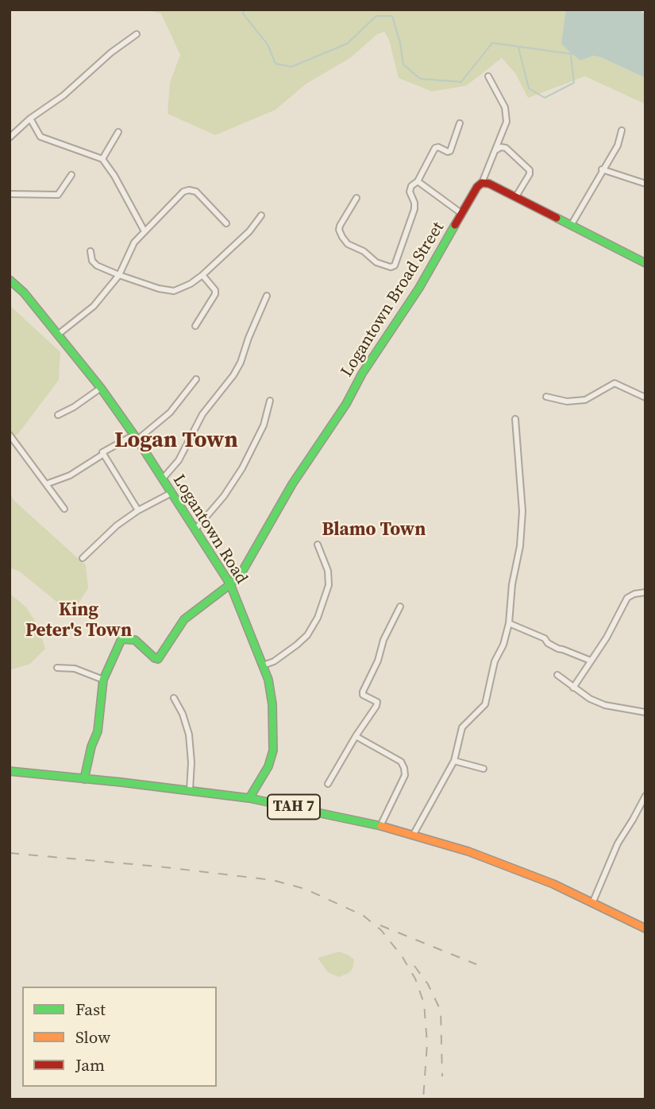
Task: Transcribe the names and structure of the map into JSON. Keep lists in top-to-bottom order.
{
  "streets": {
    "main road": ["Logantown Broad Street", "Logantown Road", "TAH 7"]
  },
  "crossings": [
    ["Logantown Broad Street", "Logantown Road"],
    ["Logantown Road", "TAH 7"]
  ],
  "districts": ["Logan Town", "Blamo Town", "King Peter's Town"],
  "legend": ["Fast", "Slow", "Jam"]
}
